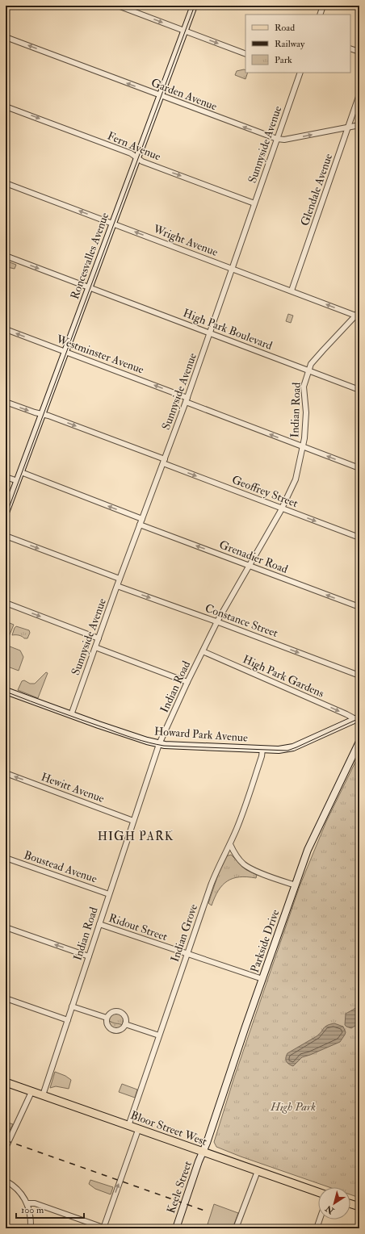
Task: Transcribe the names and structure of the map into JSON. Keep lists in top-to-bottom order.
{
  "streets": {
    "main road": ["Bloor Street West"],
    "street": [
      "Garden Avenue",
      "Sunnyside Avenue",
      "Fern Avenue",
      "Glendale Avenue",
      "Wright Avenue",
      "Roncesvalles Avenue",
      "High Park Boulevard",
      "Westminster Avenue",
      "Indian Road",
      "Geoffrey Street",
      "Grenadier Road",
      "Constance Street",
      "High Park Gardens",
      "Howard Park Avenue",
      "Hewitt Avenue",
      "Boustead Avenue",
      "Ridout Street",
      "Indian Grove",
      "Parkside Drive",
      "Keele Street"
    ]
  },
  "crossings": [
    ["Garden Avenue", "Sunnyside Avenue"],
    ["Garden Avenue", "Glendale Avenue"],
    ["Garden Avenue", "Roncesvalles Avenue"],
    ["Sunnyside Avenue", "Fern Avenue"],
    ["Sunnyside Avenue", "Wright Avenue"],
    ["Sunnyside Avenue", "High Park Boulevard"],
    ["Sunnyside Avenue", "Westminster Avenue"],
    ["Sunnyside Avenue", "Geoffrey Street"],
    ["Sunnyside Avenue", "Grenadier Road"],
    ["Sunnyside Avenue", "Constance Street"],
    ["Sunnyside Avenue", "Howard Park Avenue"],
    ["Fern Avenue", "Roncesvalles Avenue"],
    ["Glendale Avenue", "Wright Avenue"],
    ["Wright Avenue", "Roncesvalles Avenue"],
    ["Wright Avenue", "Indian Road"],
    ["Roncesvalles Avenue", "High Park Boulevard"],
    ["Roncesvalles Avenue", "Westminster Avenue"],
    ["Roncesvalles Avenue", "Geoffrey Street"],
    ["High Park Boulevard", "Indian Road"],
    ["Westminster Avenue", "Indian Road"],
    ["Indian Road", "Geoffrey Street"],
    ["Indian Road", "Grenadier Road"],
    ["Indian Road", "Constance Street"],
    ["Indian Road", "High Park Gardens"],
    ["Indian Road", "Howard Park Avenue"],
    ["Indian Road", "Hewitt Avenue"],
    ["Indian Road", "Boustead Avenue"],
    ["Indian Road", "Ridout Street"],
    ["Indian Road", "Bloor Street West"],
    ["High Park Gardens", "Howard Park Avenue"],
    ["Howard Park Avenue", "Indian Grove"],
    ["Ridout Street", "Indian Grove"],
    ["Ridout Street", "Parkside Drive"],
    ["Indian Grove", "Bloor Street West"],
    ["Parkside Drive", "Bloor Street West"],
    ["Parkside Drive", "Keele Street"],
    ["Bloor Street West", "Keele Street"]
  ],
  "one_way": [
    "Fern Avenue",
    "Wright Avenue",
    "Westminster Avenue",
    "Geoffrey Street",
    "Grenadier Road",
    "Constance Street",
    "High Park Gardens",
    "Hewitt Avenue"
  ],
  "districts": ["HIGH PARK"],
  "parks": ["High Park"],
  "legend": ["Road", "Railway", "Park"],
  "scale_bar": "100 m",
  "north": "bottom left"
}
